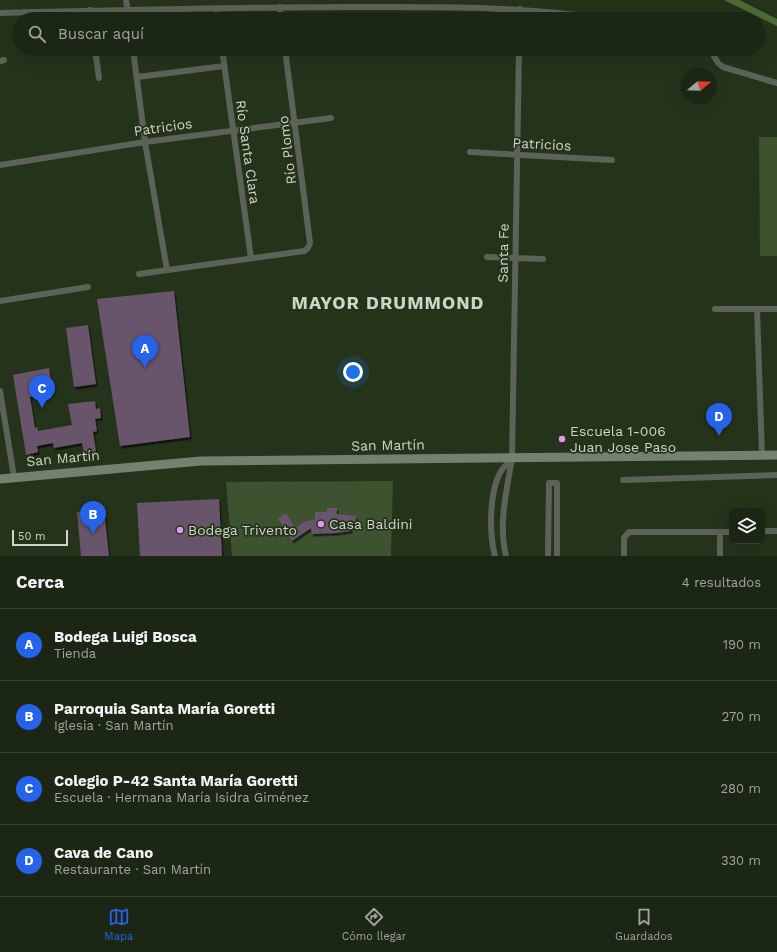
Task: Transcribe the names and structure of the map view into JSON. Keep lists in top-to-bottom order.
{
  "streets": {
    "main road": ["San Martín"],
    "street": [
      "Patricios",
      "Río Plomo",
      "Río Santa Clara",
      "Santa Fe"
    ]
  },
  "crossings": [
    ["Patricios", "Río Plomo"],
    ["Patricios", "Río Santa Clara"],
    ["Patricios", "Santa Fe"],
    ["Río Plomo", "Río Santa Clara"],
    ["Santa Fe", "San Martín"]
  ],
  "districts": ["MAYOR DRUMMOND"],
  "places": ["Escuela 1-006 Juan Jose Paso", "Casa Baldini", "Bodega Trivento"],
  "scale_bar": "50 m",
  "north": "right",
  "page": {
    "search": "Buscar aquí",
    "pins": [
      "A",
      "C",
      "D",
      "B"
    ],
    "scale": "50 m",
    "heading": ["Cerca", "4 resultados"],
    "list": [
      {
        "mark": "A",
        "name": "Bodega Luigi Bosca",
        "note": "Tienda",
        "value": "190 m"
      },
      {
        "mark": "B",
        "name": "Parroquia Santa María Goretti",
        "note": "Iglesia · San Martín",
        "value": "270 m"
      },
      {
        "mark": "C",
        "name": "Colegio P-42 Santa María Goretti",
        "note": "Escuela · Hermana María Isidra Giménez",
        "value": "280 m"
      },
      {
        "mark": "D",
        "name": "Cava de Cano",
        "note": "Restaurante · San Martín",
        "value": "330 m"
      }
    ],
    "nav": ["Mapa", "Cómo llegar", "Guardados"]
  }
}
